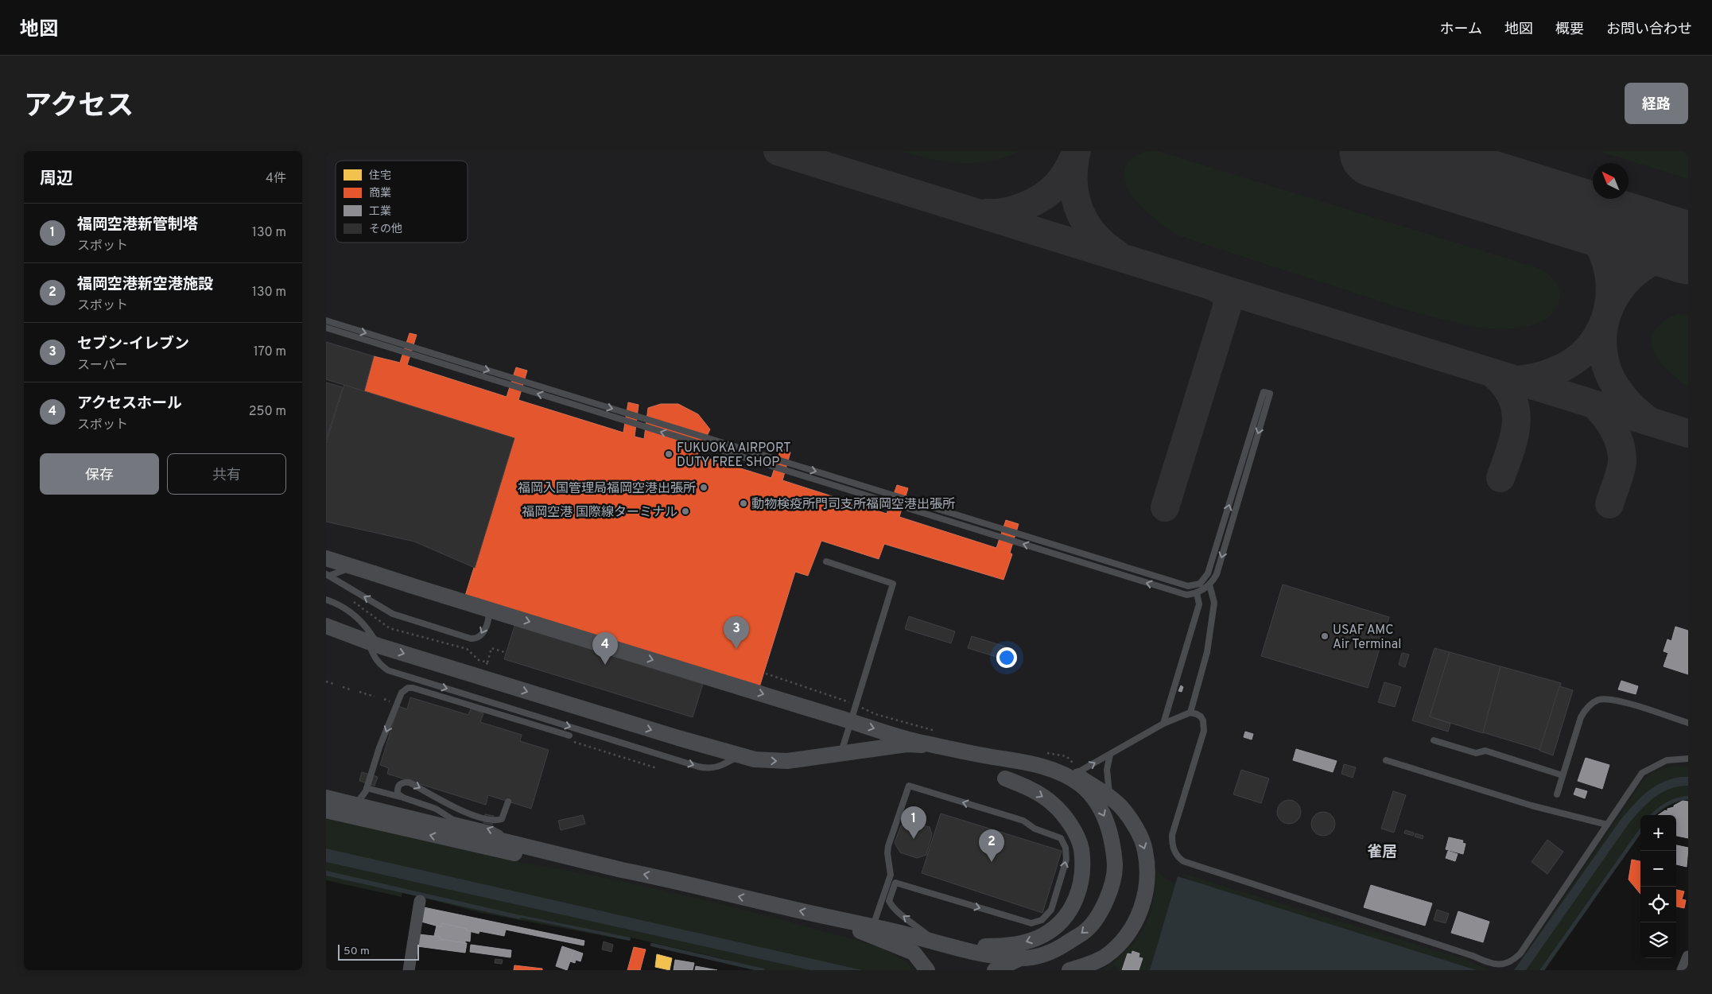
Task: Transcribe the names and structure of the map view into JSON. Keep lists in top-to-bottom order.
{
  "districts": ["雀居"],
  "places": [
    "FUKUOKA AIRPORT DUTY FREE SHOP",
    "福岡入国管理局福岡空港出張所",
    "動物検疫所門司支所福岡空港出張所",
    "福岡空港 国際線ターミナル",
    "USAF AMC Air Terminal"
  ],
  "legend": [
    "住宅",
    "商業",
    "工業",
    "その他"
  ],
  "scale_bar": "50 m",
  "north": "top left",
  "page": {
    "header": "地図",
    "nav": [
      "ホーム",
      "地図",
      "概要",
      "お問い合わせ"
    ],
    "title": "アクセス",
    "buttons": [
      "経路",
      ["保存", "共有"]
    ],
    "heading": ["周辺", "4件"],
    "list": [
      {
        "mark": "1",
        "name": "福岡空港新管制塔",
        "note": "スポット",
        "value": "130 m"
      },
      {
        "mark": "2",
        "name": "福岡空港新空港施設",
        "note": "スポット",
        "value": "130 m"
      },
      {
        "mark": "3",
        "name": "セブン-イレブン",
        "note": "スーパー",
        "value": "170 m"
      },
      {
        "mark": "4",
        "name": "アクセスホール",
        "note": "スポット",
        "value": "250 m"
      }
    ],
    "pins": [
      "3",
      "4",
      "1",
      "2"
    ],
    "map_buttons": ["+", "−"],
    "scale": "50 m"
  }
}
